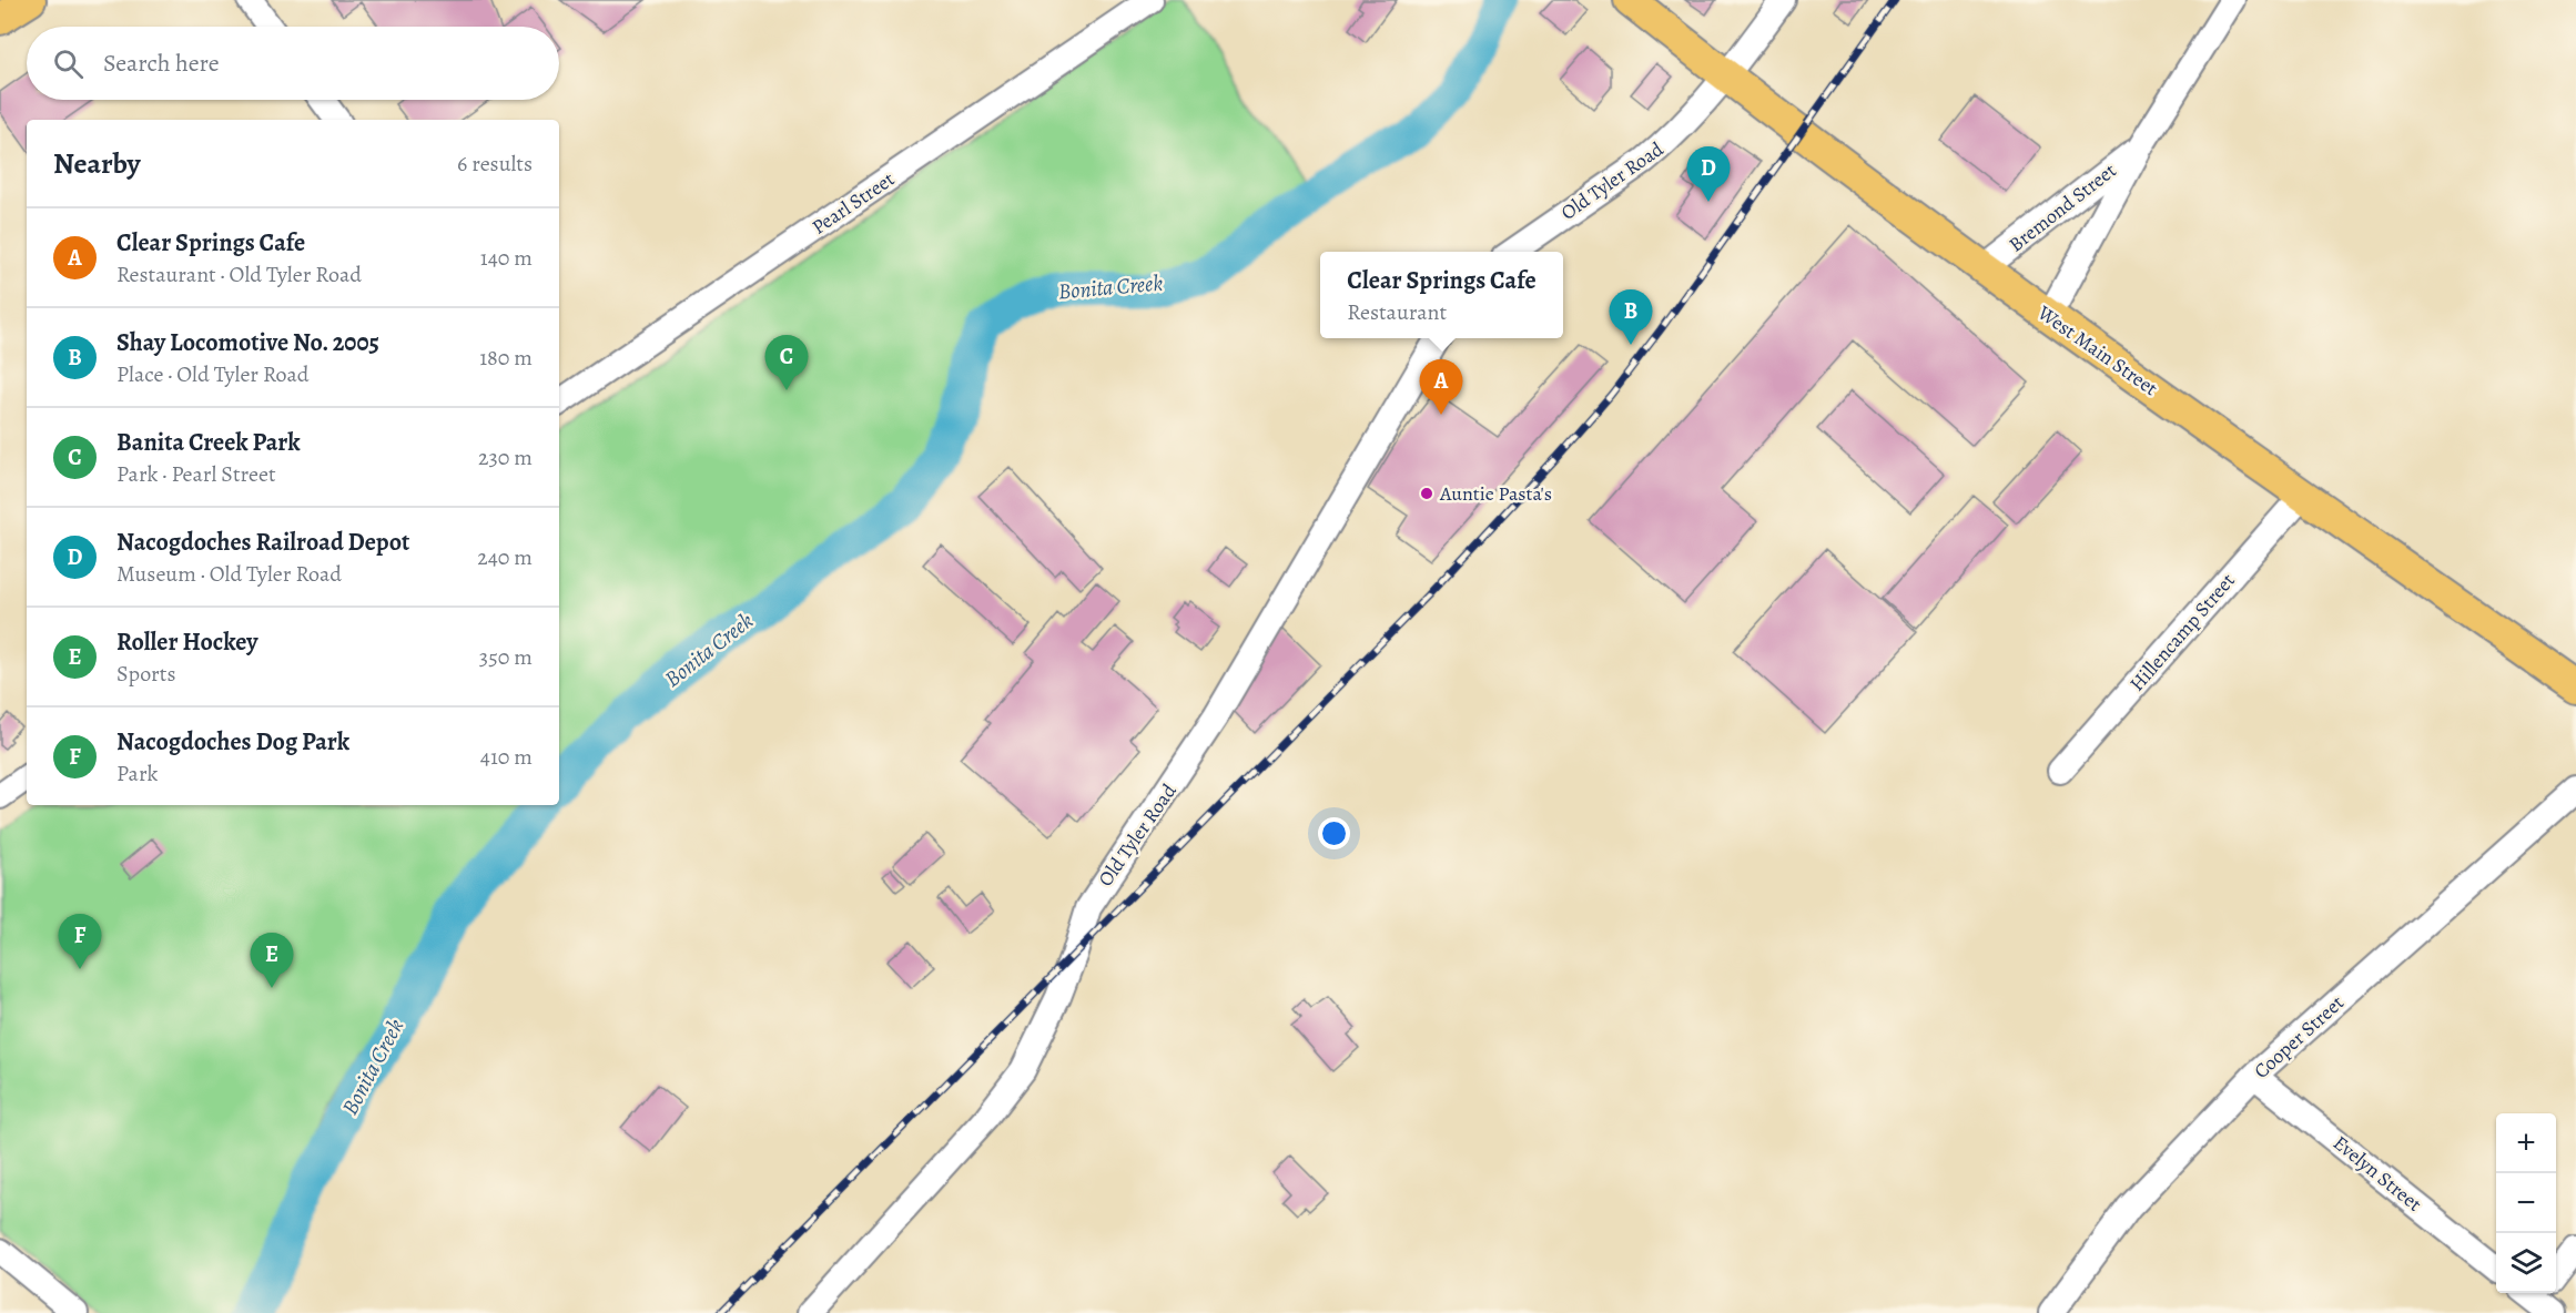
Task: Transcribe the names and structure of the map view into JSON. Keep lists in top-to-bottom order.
{
  "streets": {
    "main road": ["West Main Street"],
    "street": [
      "Old Tyler Road",
      "Pearl Street",
      "Bremond Street",
      "Hillencamp Street",
      "Cooper Street",
      "Evelyn Street"
    ]
  },
  "crossings": [
    ["Old Tyler Road", "West Main Street"],
    ["Bremond Street", "West Main Street"],
    ["West Main Street", "Hillencamp Street"],
    ["Cooper Street", "Evelyn Street"]
  ],
  "water": ["Bonita Creek"],
  "places": ["Auntie Pasta's"],
  "page": {
    "search": "Search here",
    "heading": ["Nearby", "6 results"],
    "pins": [
      "D",
      "B",
      "C",
      "A",
      "F",
      "E"
    ],
    "list": [
      {
        "mark": "A",
        "name": "Clear Springs Cafe",
        "note": "Restaurant · Old Tyler Road",
        "value": "140 m"
      },
      {
        "mark": "B",
        "name": "Shay Locomotive No. 2005",
        "note": "Place · Old Tyler Road",
        "value": "180 m"
      },
      {
        "mark": "C",
        "name": "Banita Creek Park",
        "note": "Park · Pearl Street",
        "value": "230 m"
      },
      {
        "mark": "D",
        "name": "Nacogdoches Railroad Depot",
        "note": "Museum · Old Tyler Road",
        "value": "240 m"
      },
      {
        "mark": "E",
        "name": "Roller Hockey",
        "note": "Sports",
        "value": "350 m"
      },
      {
        "mark": "F",
        "name": "Nacogdoches Dog Park",
        "note": "Park",
        "value": "410 m"
      }
    ],
    "popup": ["Clear Springs Cafe", "Restaurant"],
    "map_buttons": ["+", "−"]
  }
}
